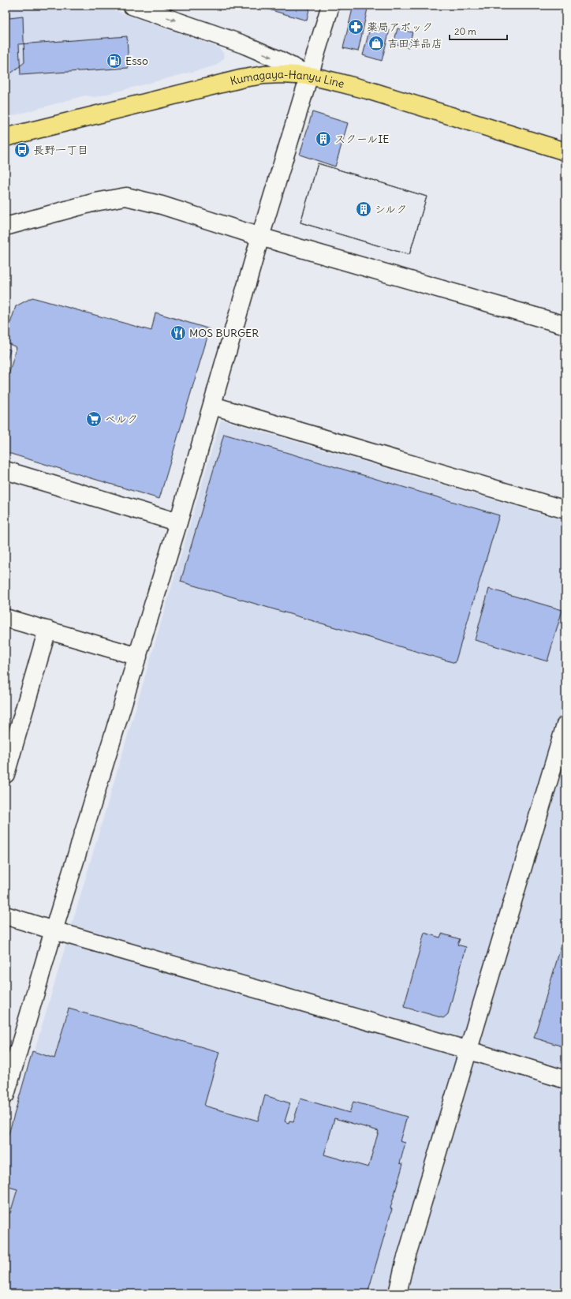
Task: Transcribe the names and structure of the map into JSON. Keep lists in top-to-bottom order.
{
  "streets": {
    "main road": ["Kumagaya-Hanyu Line"]
  },
  "places": {
    "pharmacy": ["薬局アポック"],
    "shop": ["吉田洋品店"],
    "fuel station": ["Esso"],
    "building": ["スクールIE", "シルク"],
    "bus stop": ["長野一丁目"],
    "restaurant": ["MOS BURGER"],
    "supermarket": ["ベルク"]
  },
  "scale_bar": "20 m"
}
